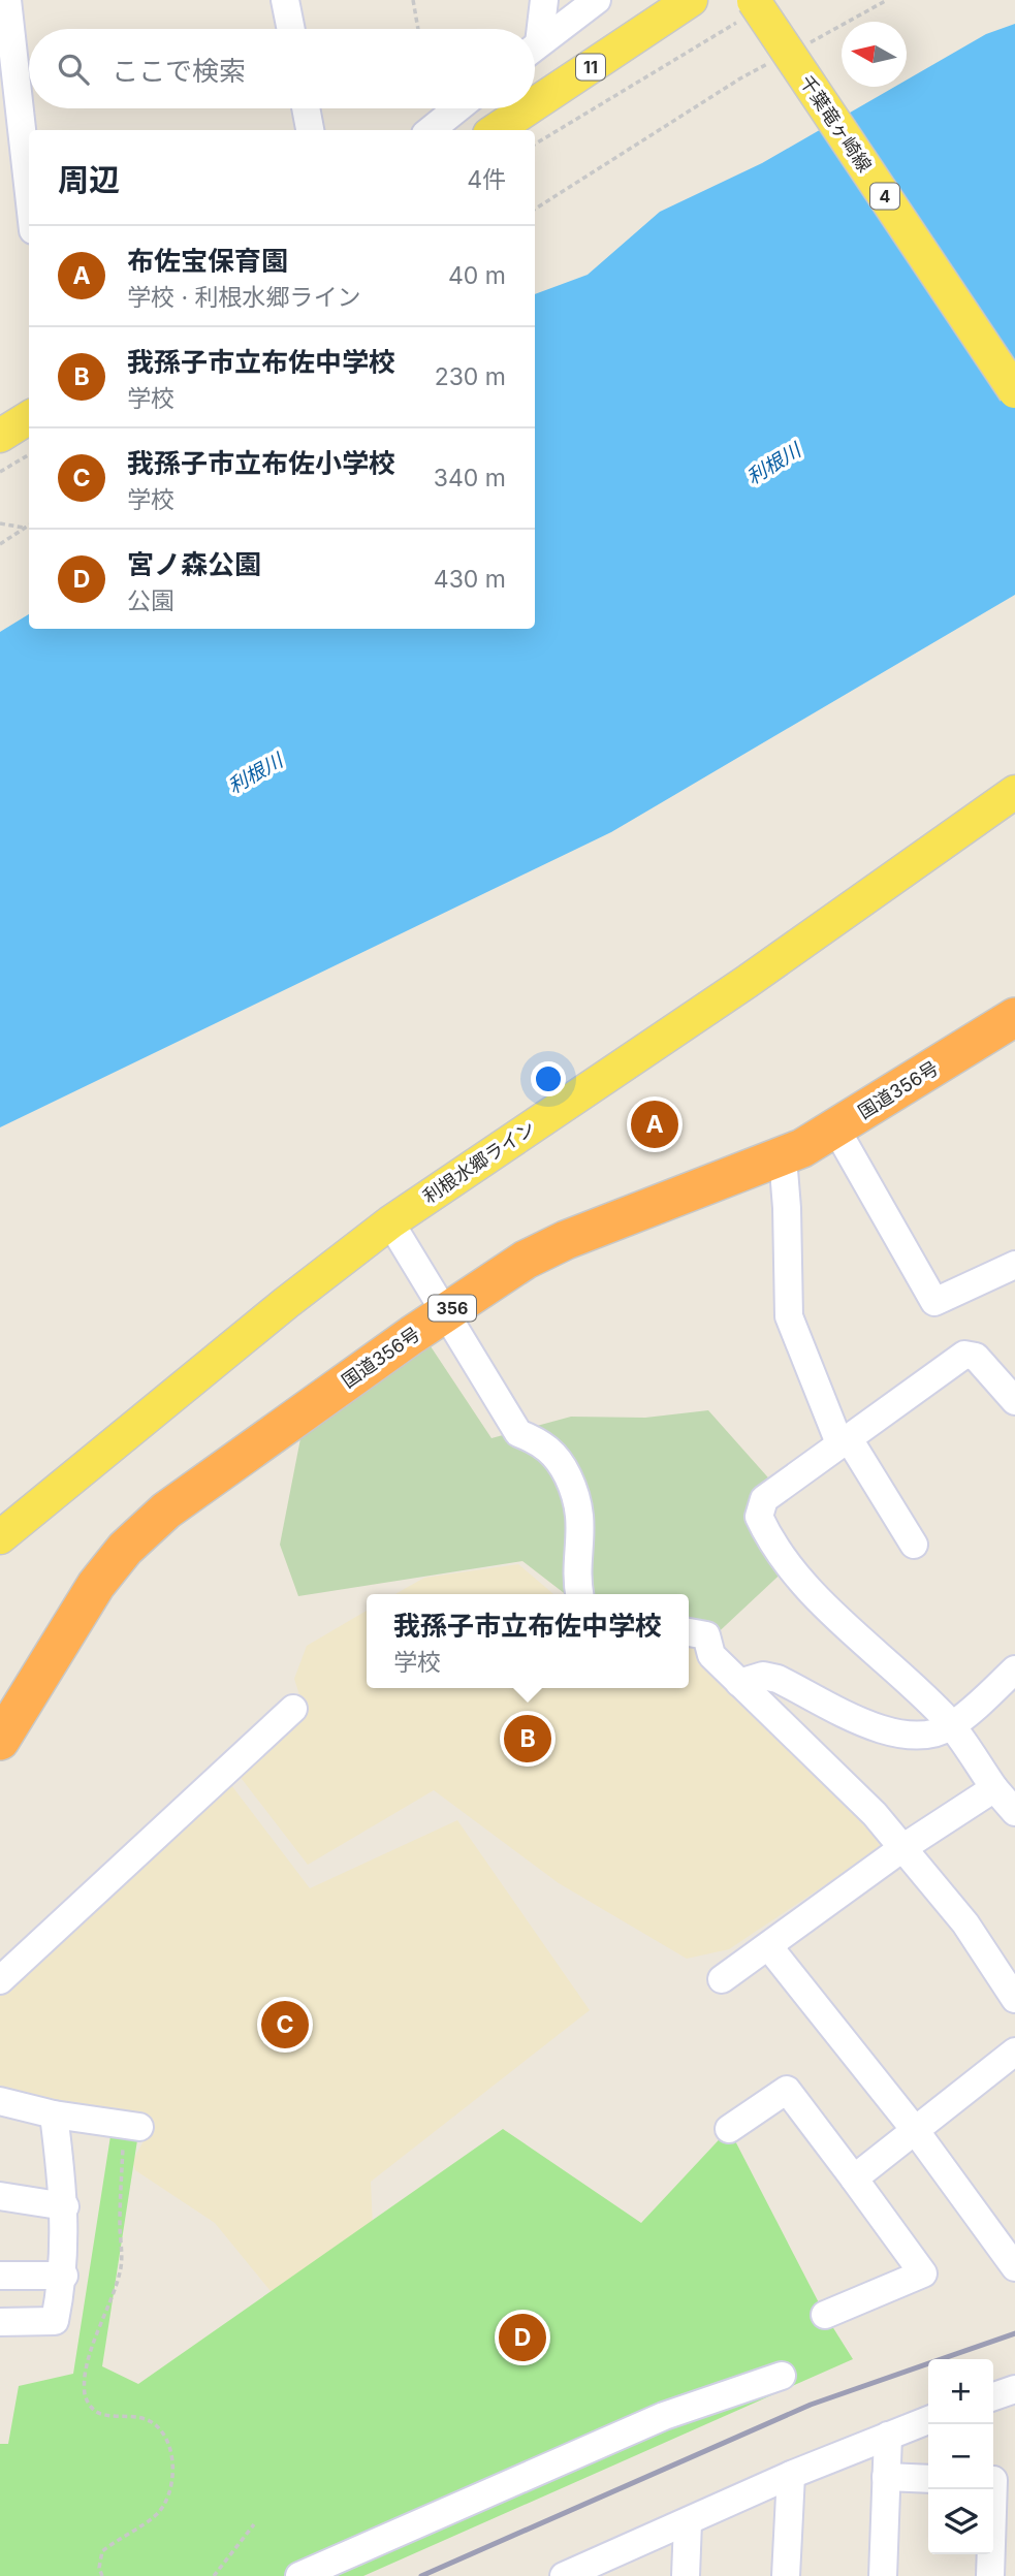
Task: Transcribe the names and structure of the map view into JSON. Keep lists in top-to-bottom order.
{
  "streets": {
    "highway": ["国道356号", "356"],
    "main road": [
      "11",
      "千葉竜ヶ崎線",
      "4",
      "利根水郷ライン"
    ]
  },
  "water": ["利根川"],
  "north": "left",
  "page": {
    "search": "ここで検索",
    "heading": ["周辺", "4件"],
    "list": [
      {
        "mark": "A",
        "name": "布佐宝保育園",
        "note": "学校 · 利根水郷ライン",
        "value": "40 m"
      },
      {
        "mark": "B",
        "name": "我孫子市立布佐中学校",
        "note": "学校",
        "value": "230 m"
      },
      {
        "mark": "C",
        "name": "我孫子市立布佐小学校",
        "note": "学校",
        "value": "340 m"
      },
      {
        "mark": "D",
        "name": "宮ノ森公園",
        "note": "公園",
        "value": "430 m"
      }
    ],
    "pins": [
      "A",
      "B",
      "C",
      "D"
    ],
    "popup": ["我孫子市立布佐中学校", "学校"],
    "map_buttons": ["+", "−"]
  }
}
